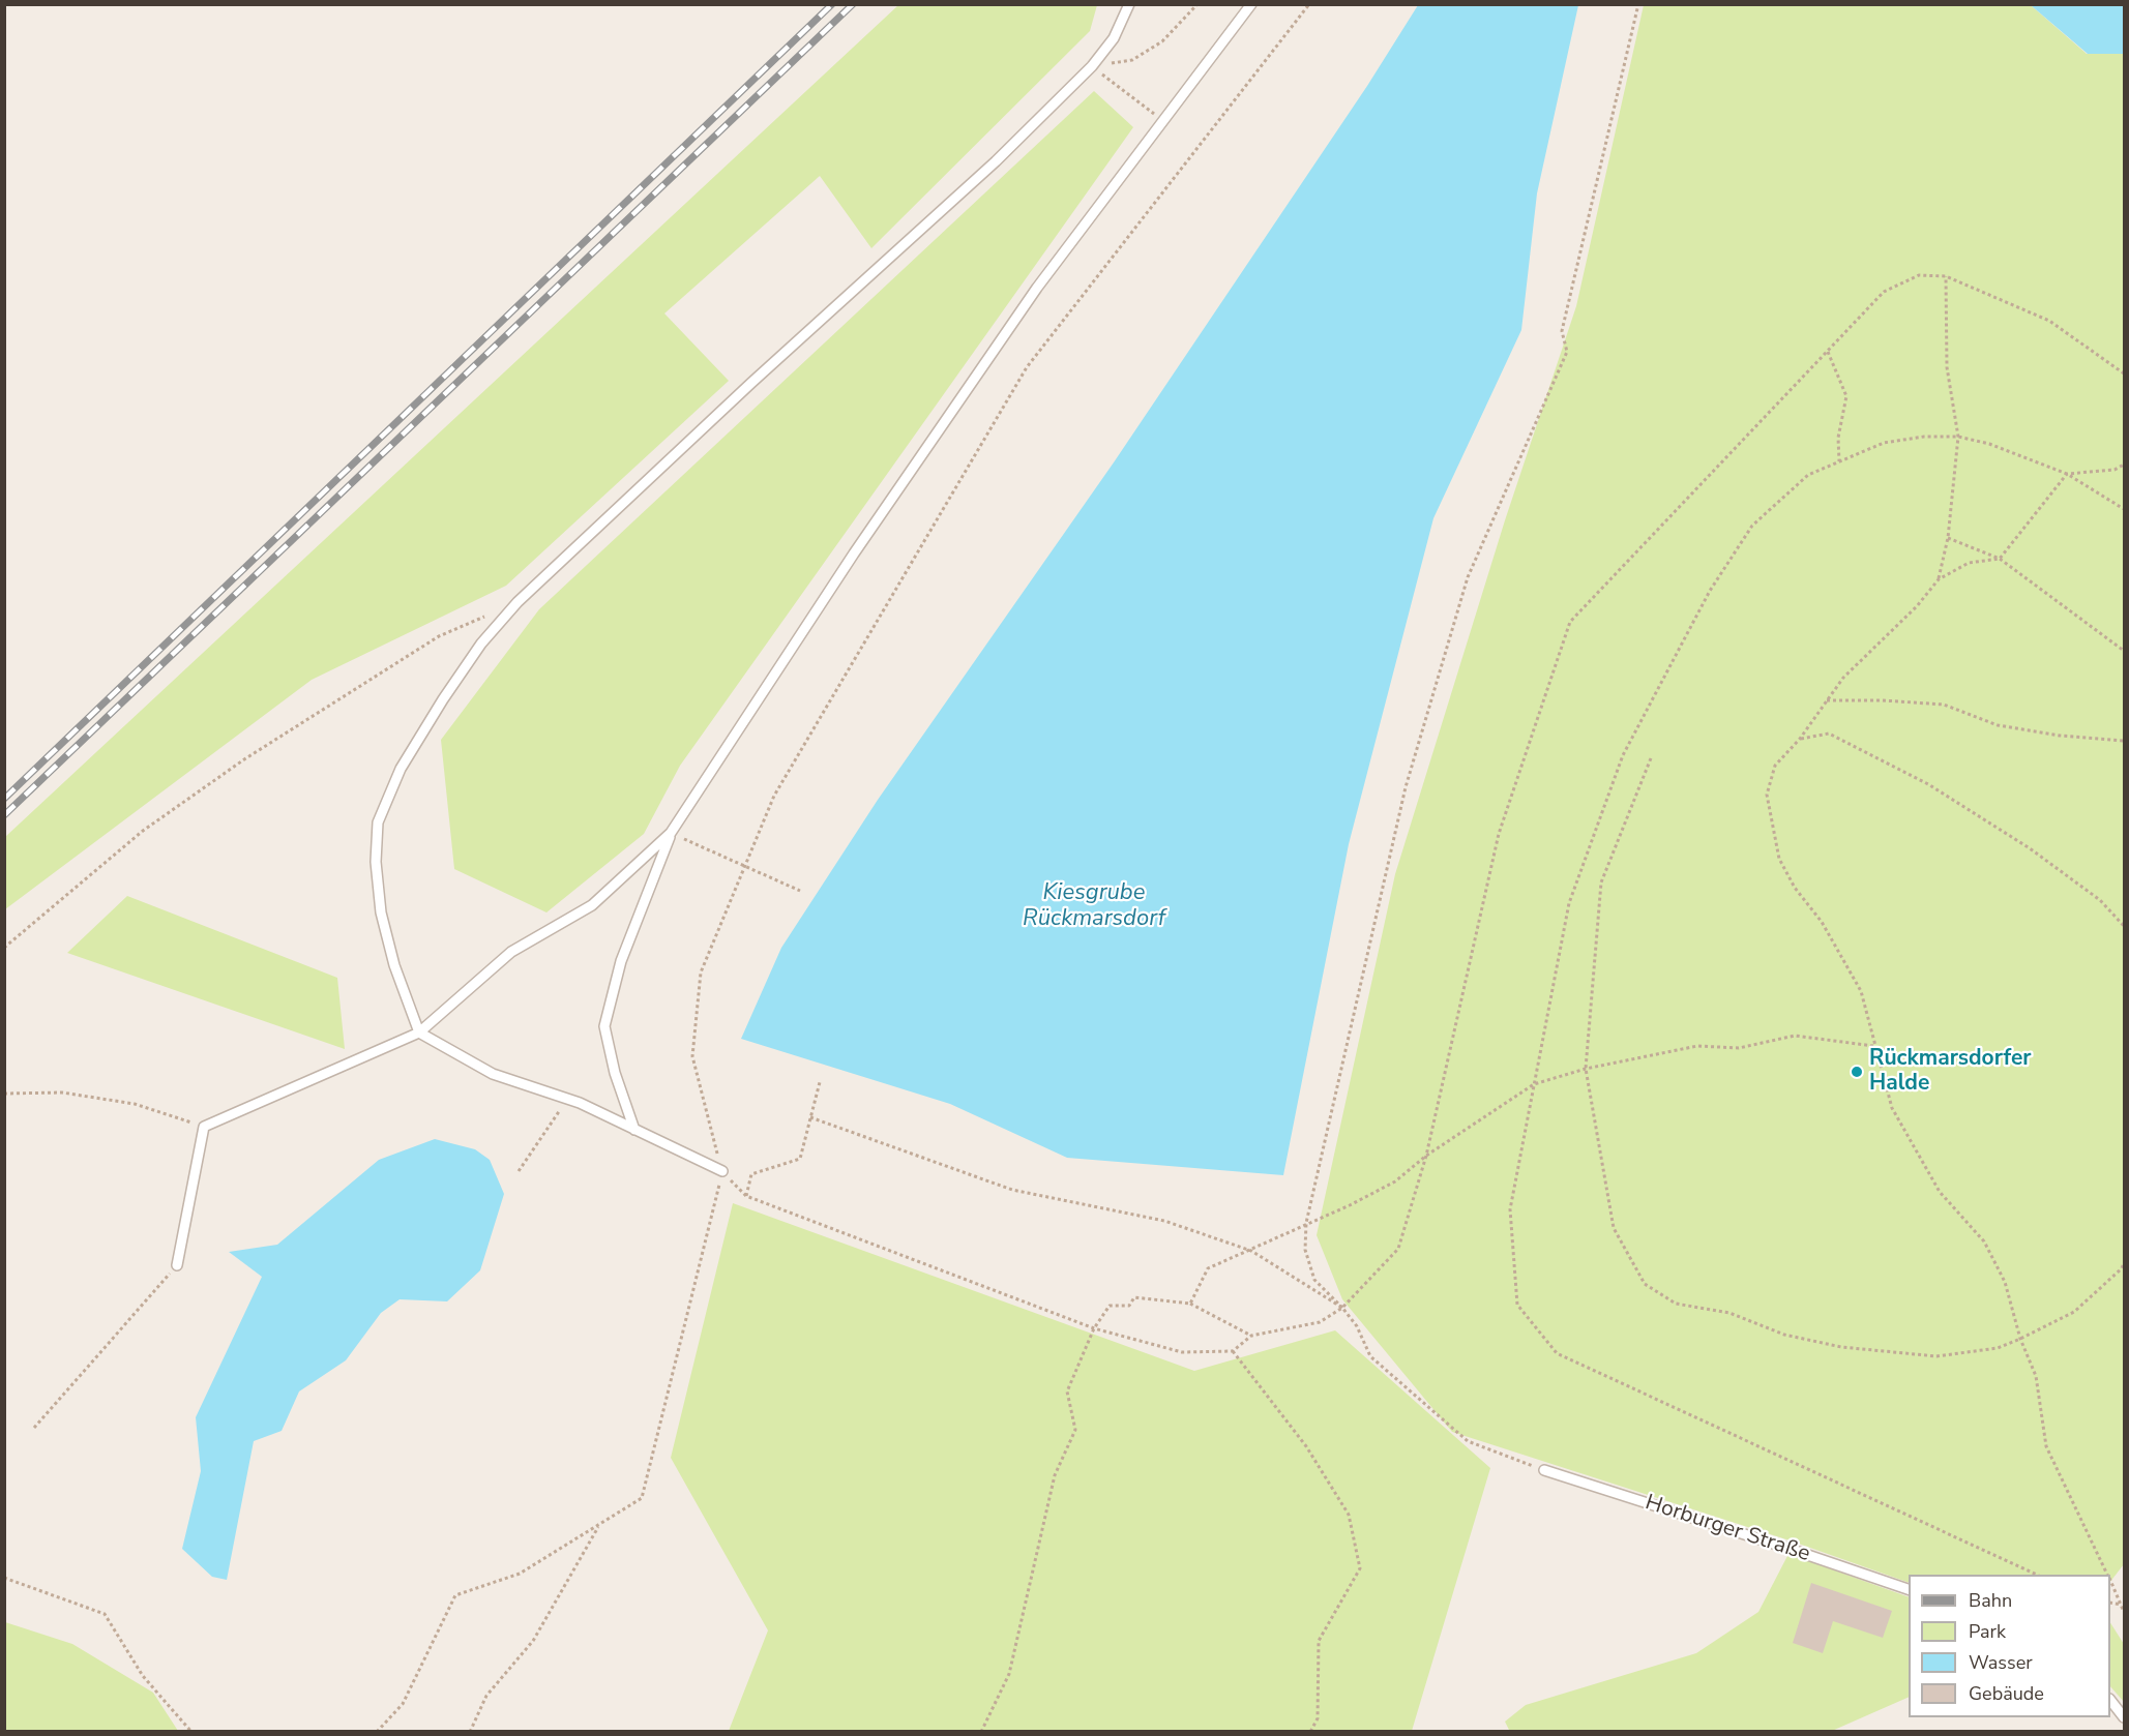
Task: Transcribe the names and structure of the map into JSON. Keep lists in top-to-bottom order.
{
  "streets": {
    "lane": ["Horburger Straße"]
  },
  "water": ["Kiesgrube Rückmarsdorf"],
  "places": ["Rückmarsdorfer Halde"],
  "legend": [
    "Bahn",
    "Park",
    "Wasser",
    "Gebäude"
  ]
}
